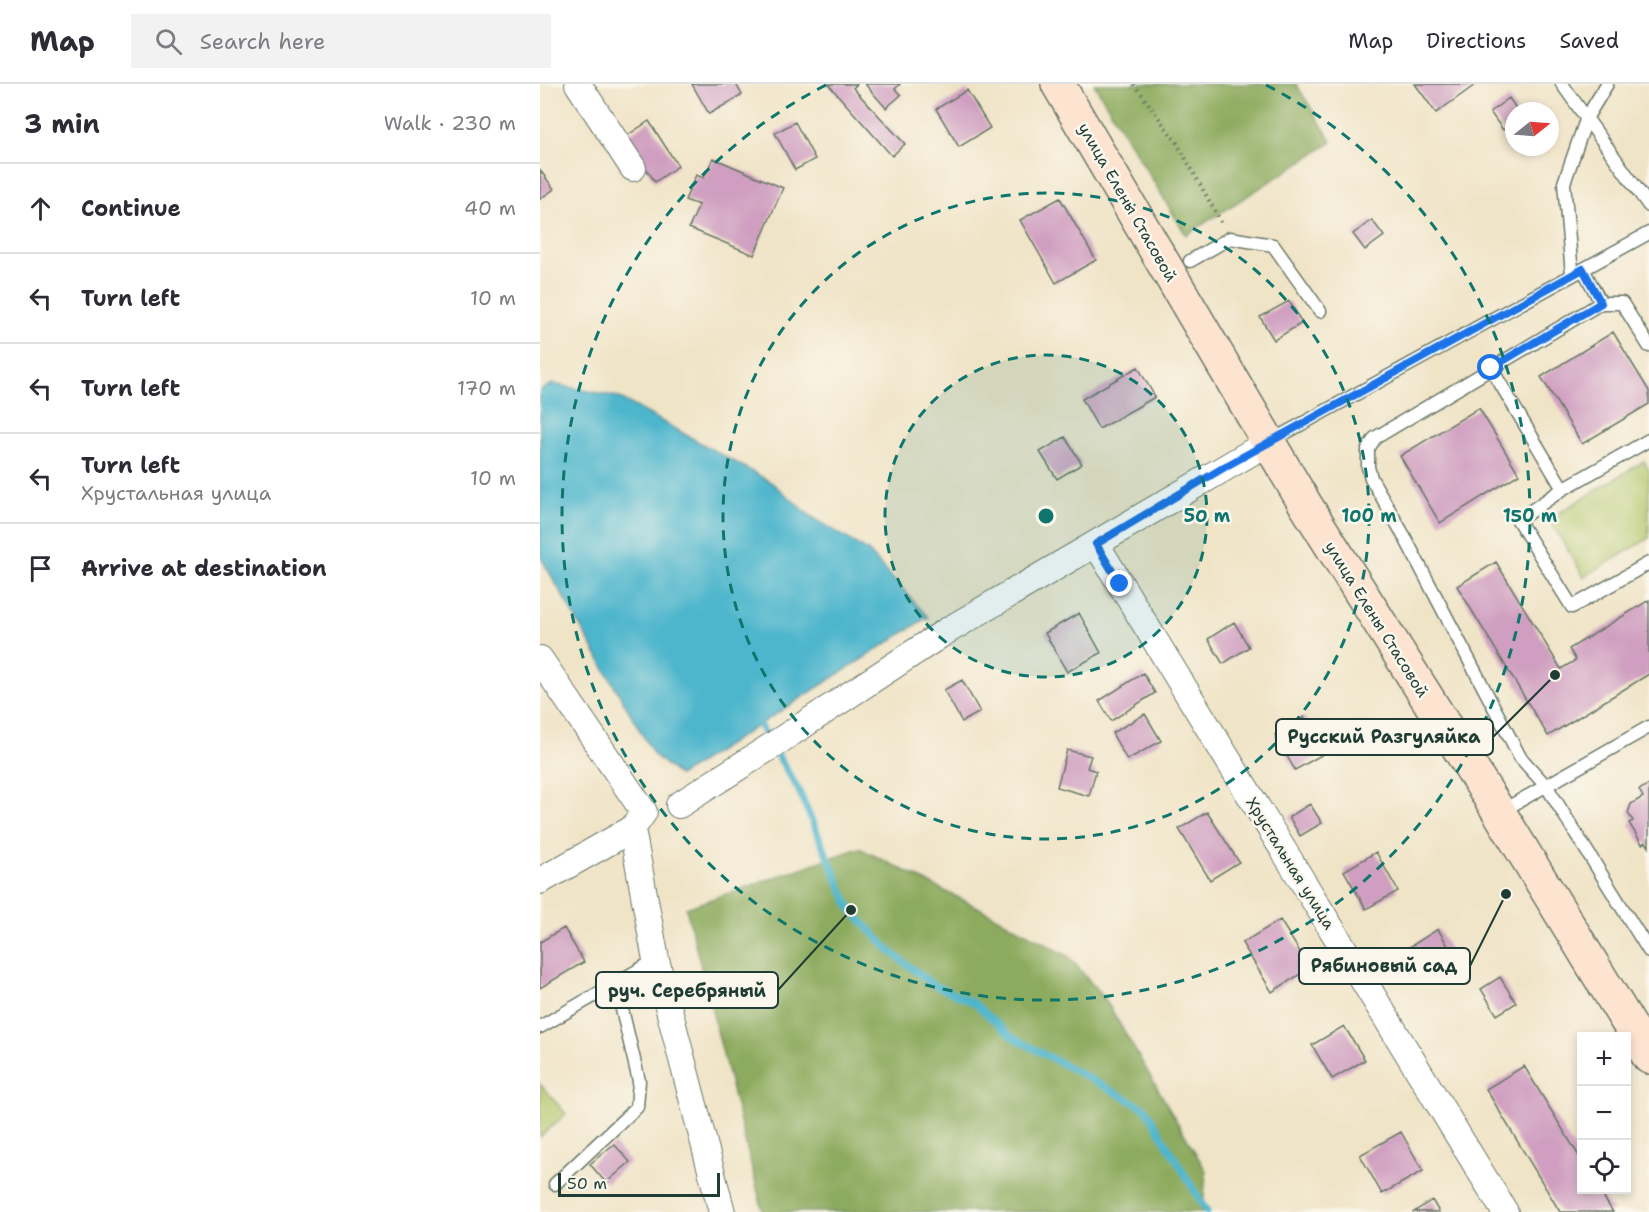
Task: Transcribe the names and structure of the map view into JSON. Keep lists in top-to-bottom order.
{
  "streets": {
    "main road": ["улица Елены Стасовой"],
    "street": ["Хрустальная улица"]
  },
  "places": ["Русский Разгуляйка", "Рябиновый сад", "руч. Серебряный"],
  "scale_bar": "50 m",
  "north": "right",
  "page": {
    "header": "Map",
    "search": "Search here",
    "nav": ["Map", "Directions", "Saved"],
    "heading": ["3 min", "Walk · 230 m"],
    "list": [
      ["Continue", "40 m"],
      ["Turn left", "10 m"],
      ["Turn left", "170 m"],
      ["Turn left", "Хрустальная улица", "10 m"],
      "Arrive at destination"
    ],
    "map_buttons": ["+", "−"],
    "scale": "50 m"
  },
  "rings": ["50 m", "100 m", "150 m"]
}
